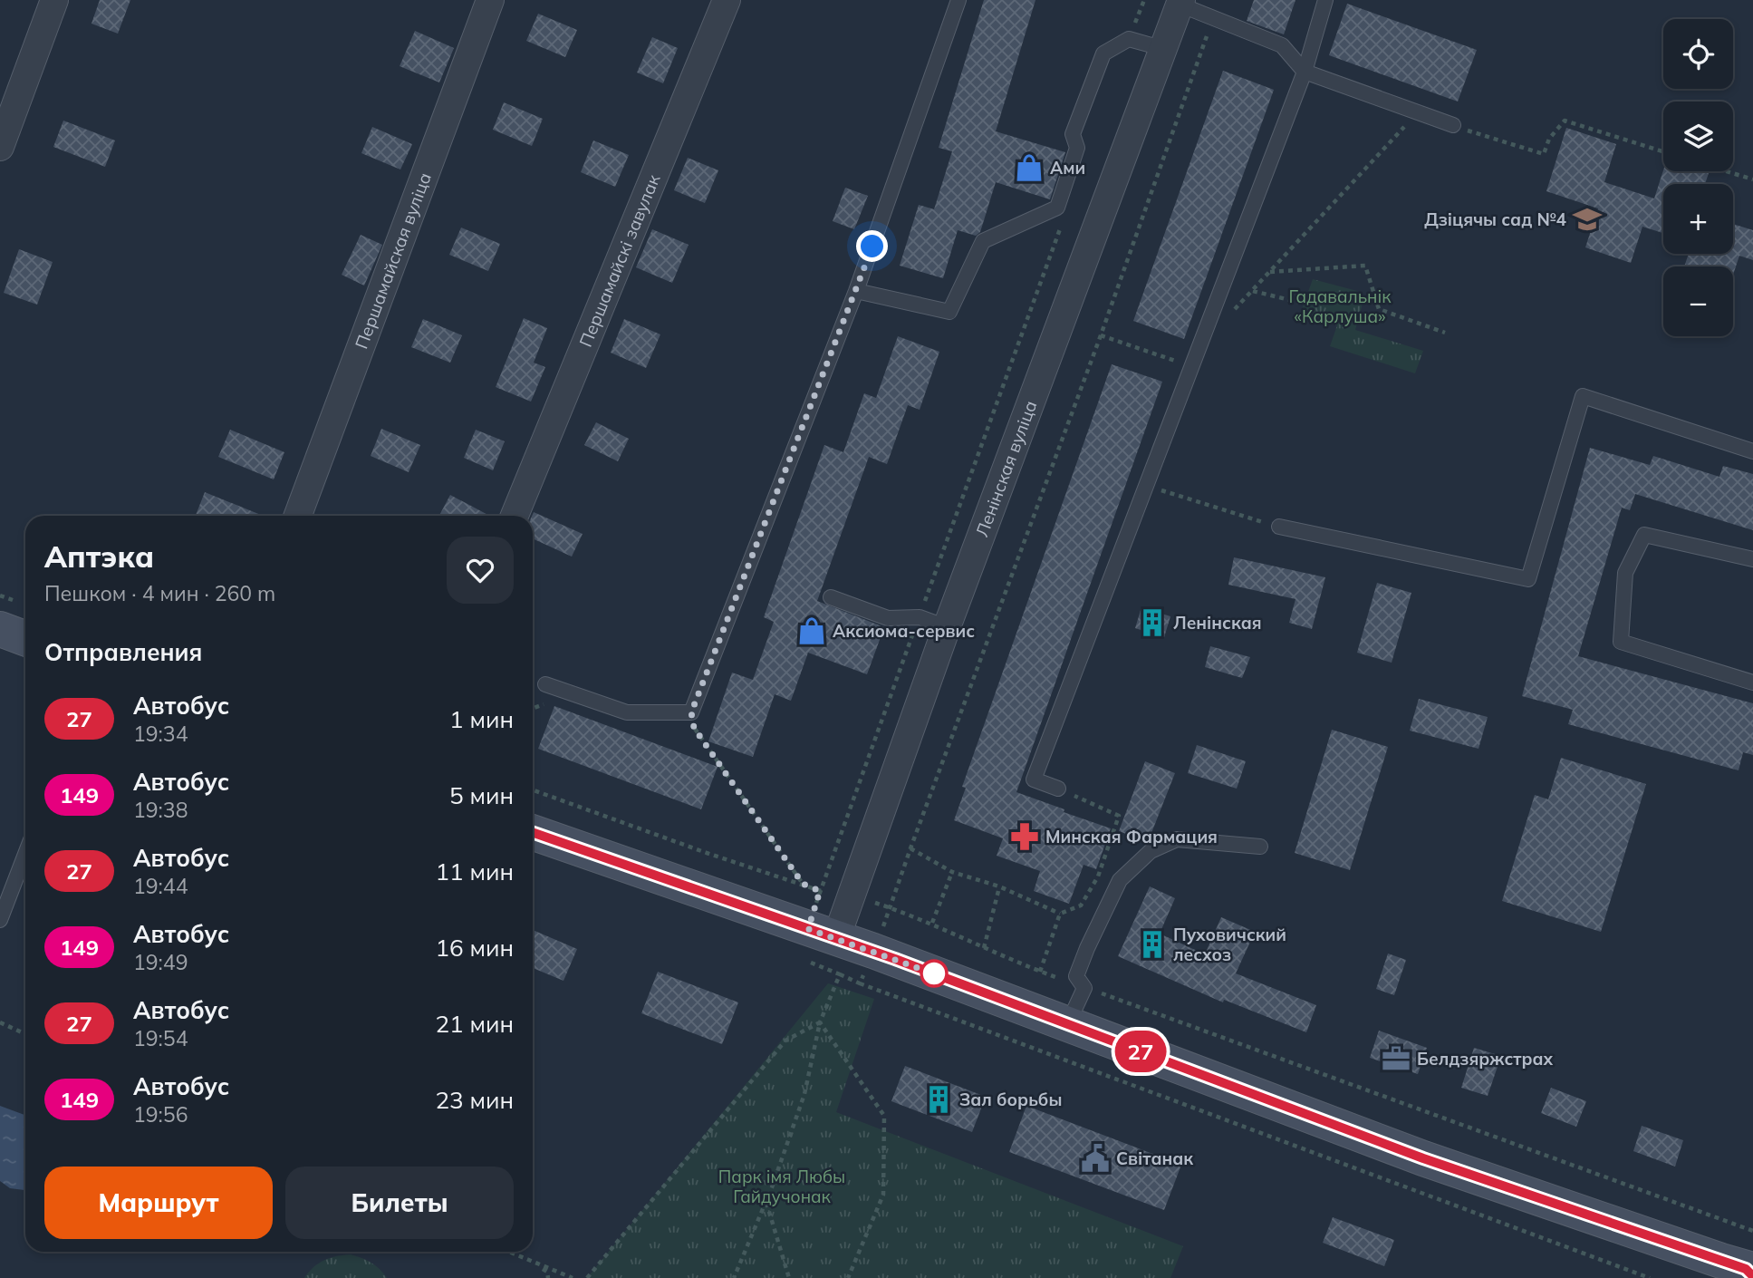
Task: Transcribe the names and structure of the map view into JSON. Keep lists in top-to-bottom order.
{
  "streets": {
    "street": ["Першамайская вуліца", "Першамайскі завулак", "Ленінская вуліца"]
  },
  "parks": ["Гадавальнік «Карлуша»", "Парк імя Любы Гайдучонак"],
  "places": {
    "shop": ["Ами", "Аксиома-сервис"],
    "school or university": ["Дзіцячы сад №4"],
    "building": ["Ленінская", "Пуховичский лесхоз", "Зал борьбы"],
    "pharmacy": ["Минская Фармация"],
    "office": ["Белдзяржстрах"],
    "public building": ["Світанак"]
  },
  "lines": ["bus line 27"],
  "page": {
    "on_map": "27",
    "map_buttons": ["+", "−"],
    "heading": [
      ["Аптэка", "Пешком · 4 мин · 260 m"],
      "Отправления"
    ],
    "list": [
      {
        "mark": "27",
        "name": "Автобус",
        "note": "19:34",
        "value": "1 мин"
      },
      {
        "mark": "149",
        "name": "Автобус",
        "note": "19:38",
        "value": "5 мин"
      },
      {
        "mark": "27",
        "name": "Автобус",
        "note": "19:44",
        "value": "11 мин"
      },
      {
        "mark": "149",
        "name": "Автобус",
        "note": "19:49",
        "value": "16 мин"
      },
      {
        "mark": "27",
        "name": "Автобус",
        "note": "19:54",
        "value": "21 мин"
      },
      {
        "mark": "149",
        "name": "Автобус",
        "note": "19:56",
        "value": "23 мин"
      }
    ],
    "buttons": ["Маршрут", "Билеты"]
  }
}
